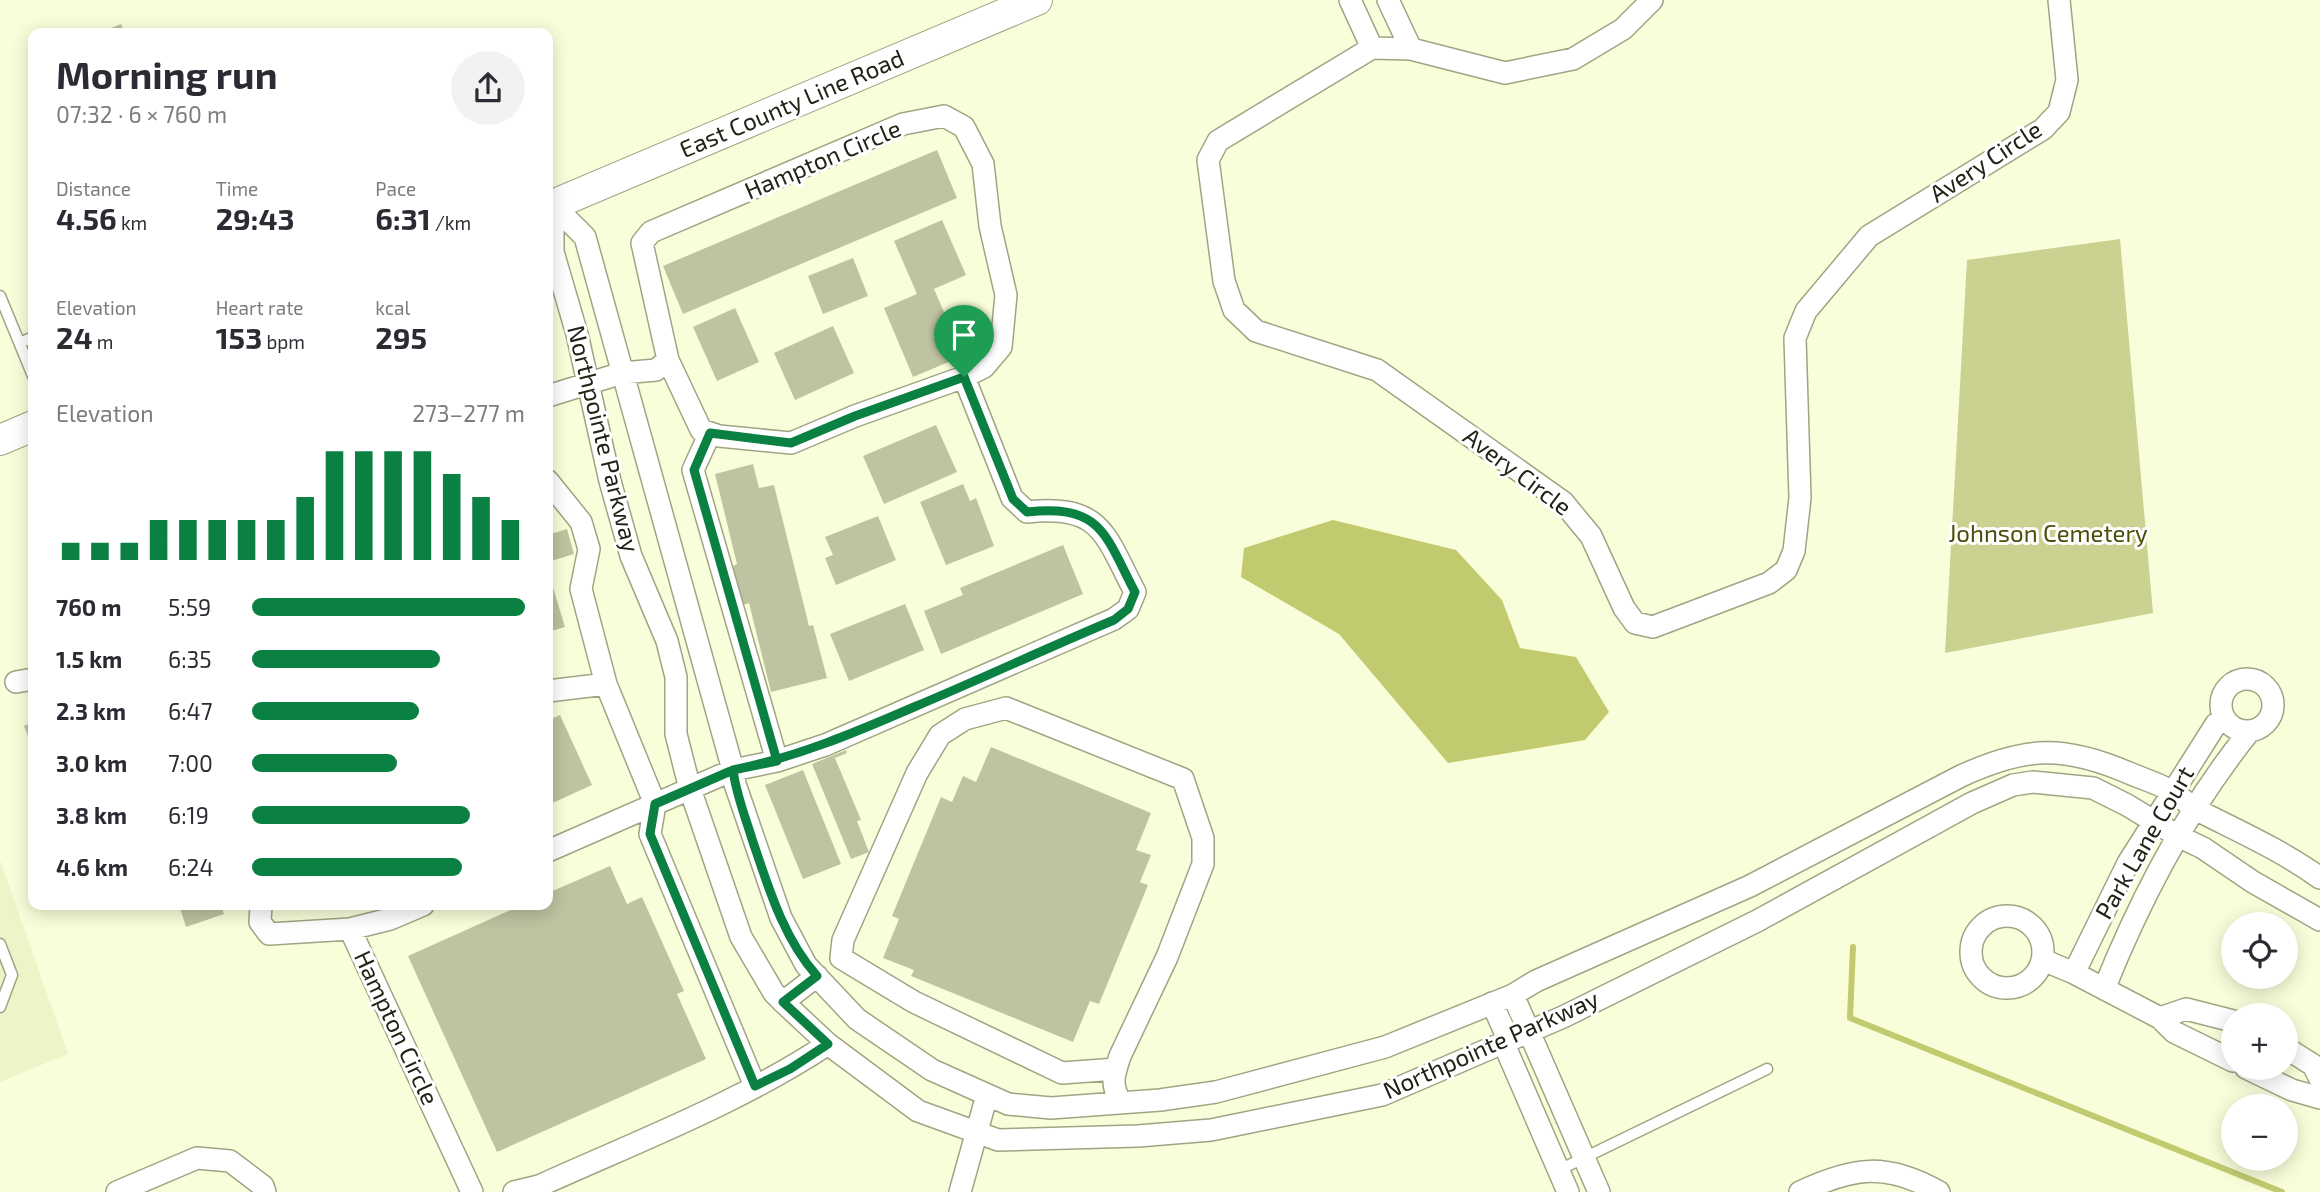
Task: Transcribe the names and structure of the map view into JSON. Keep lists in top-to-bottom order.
{
  "streets": {
    "main road": ["East County Line Road"],
    "street": [
      "Hampton Circle",
      "Avery Circle",
      "Northpointe Parkway",
      "Park Lane Court"
    ]
  },
  "crossings": [
    ["Northpointe Parkway", "Park Lane Court"]
  ],
  "parks": ["Johnson Cemetery"],
  "page": {
    "heading": ["Morning run", "07:32 · 6 × 760 m"],
    "stats": [
      ["Distance", "4.56 km"],
      ["Time", "29:43"],
      ["Pace", "6:31 /km"],
      ["Elevation", "24 m"],
      ["Heart rate", "153 bpm"],
      ["kcal", "295"]
    ],
    "chart": ["Elevation", "273–277 m"],
    "list": [
      {
        "name": "760 m",
        "note": "5:59"
      },
      {
        "name": "1.5 km",
        "note": "6:35"
      },
      {
        "name": "2.3 km",
        "note": "6:47"
      },
      {
        "name": "3.0 km",
        "note": "7:00"
      },
      {
        "name": "3.8 km",
        "note": "6:19"
      },
      {
        "name": "4.6 km",
        "note": "6:24"
      }
    ],
    "map_buttons": ["+", "−"]
  }
}
